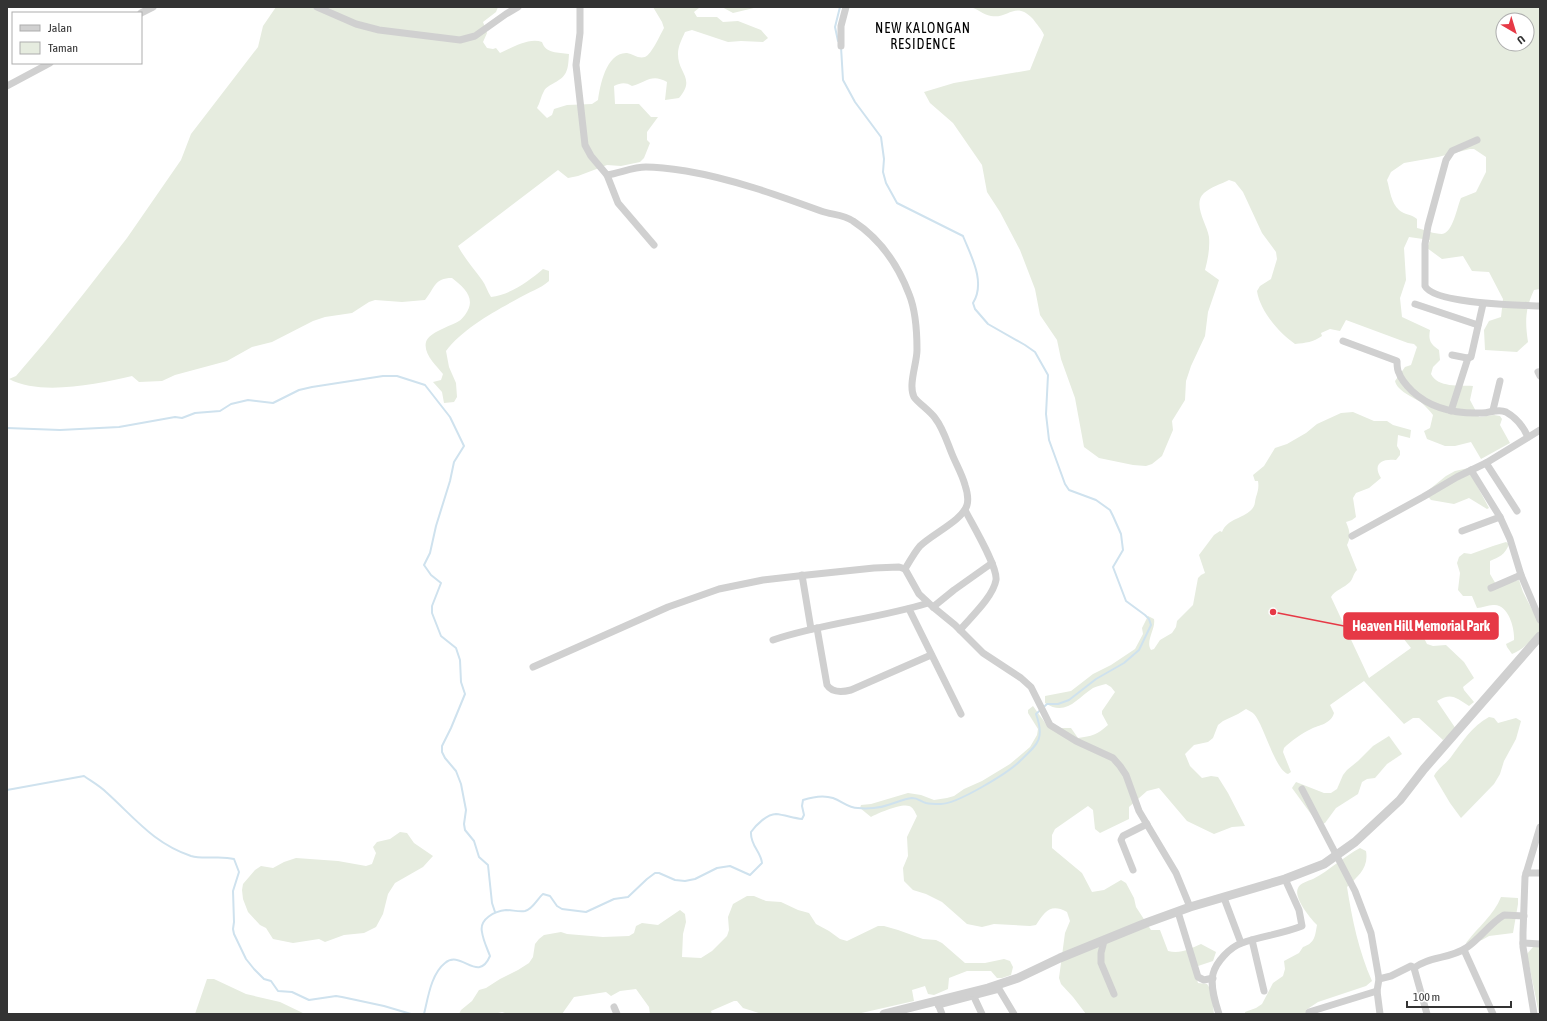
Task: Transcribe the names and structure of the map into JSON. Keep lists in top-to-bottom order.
{
  "districts": ["NEW KALONGAN RESIDENCE"],
  "places": ["Heaven Hill Memorial Park"],
  "legend": ["Jalan", "Taman"],
  "scale_bar": "100 m",
  "north": "bottom right"
}
